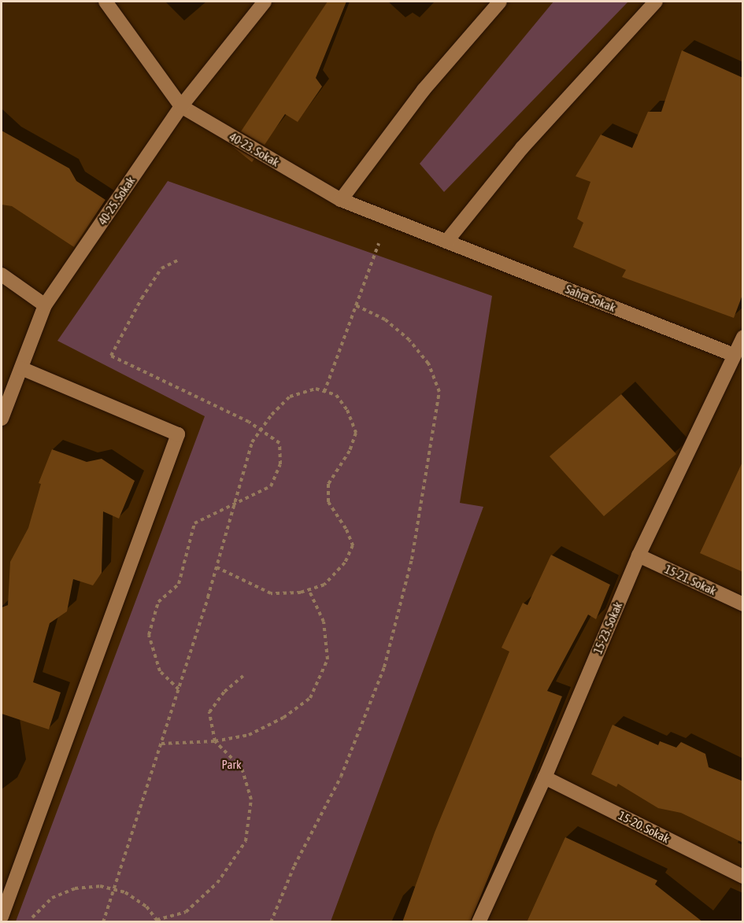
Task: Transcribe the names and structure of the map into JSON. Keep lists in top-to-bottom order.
{
  "streets": {
    "street": [
      "40-23. Sokak",
      "40-25. Sokak",
      "Sahra Sokak",
      "15-21. Sokak",
      "15-23. Sokak",
      "15-20. Sokak"
    ]
  },
  "crossings": [
    ["40-23. Sokak", "40-25. Sokak"],
    ["40-23. Sokak", "Sahra Sokak"],
    ["Sahra Sokak", "15-23. Sokak"],
    ["15-21. Sokak", "15-23. Sokak"],
    ["15-23. Sokak", "15-20. Sokak"]
  ],
  "parks": ["Park"]
}
